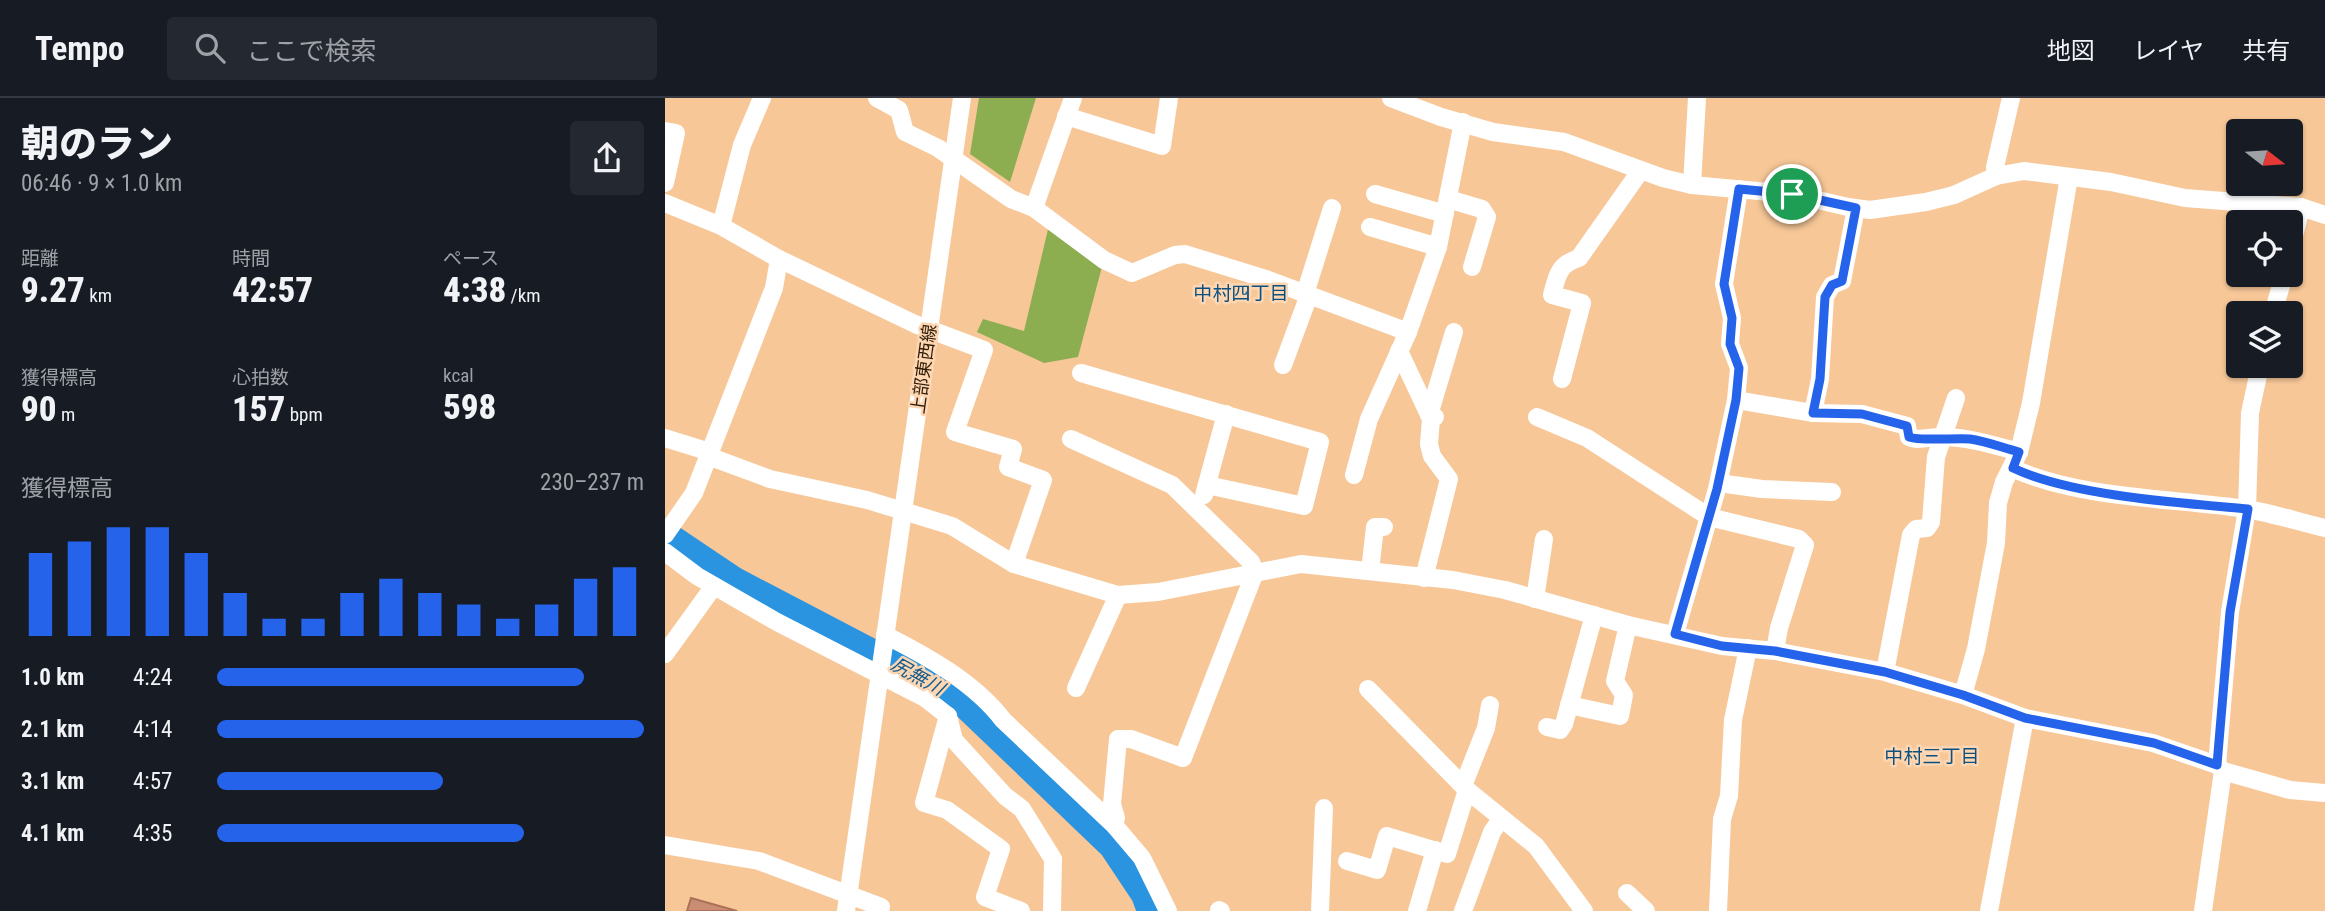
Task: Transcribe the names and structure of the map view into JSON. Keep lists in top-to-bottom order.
{
  "streets": {
    "street": ["上部東西線"]
  },
  "districts": ["中村四丁目", "中村三丁目"],
  "water": ["尻無川"],
  "north": "right",
  "page": {
    "header": "Tempo",
    "search": "ここで検索",
    "nav": ["地図", "レイヤ", "共有"],
    "heading": ["朝のラン", "06:46 · 9 × 1.0 km"],
    "stats": [
      ["距離", "9.27 km"],
      ["時間", "42:57"],
      ["ペース", "4:38 /km"],
      ["獲得標高", "90 m"],
      ["心拍数", "157 bpm"],
      ["kcal", "598"]
    ],
    "chart": ["獲得標高", "230–237 m"],
    "list": [
      {
        "name": "1.0 km",
        "note": "4:24"
      },
      {
        "name": "2.1 km",
        "note": "4:14"
      },
      {
        "name": "3.1 km",
        "note": "4:57"
      },
      {
        "name": "4.1 km",
        "note": "4:35"
      }
    ]
  }
}
